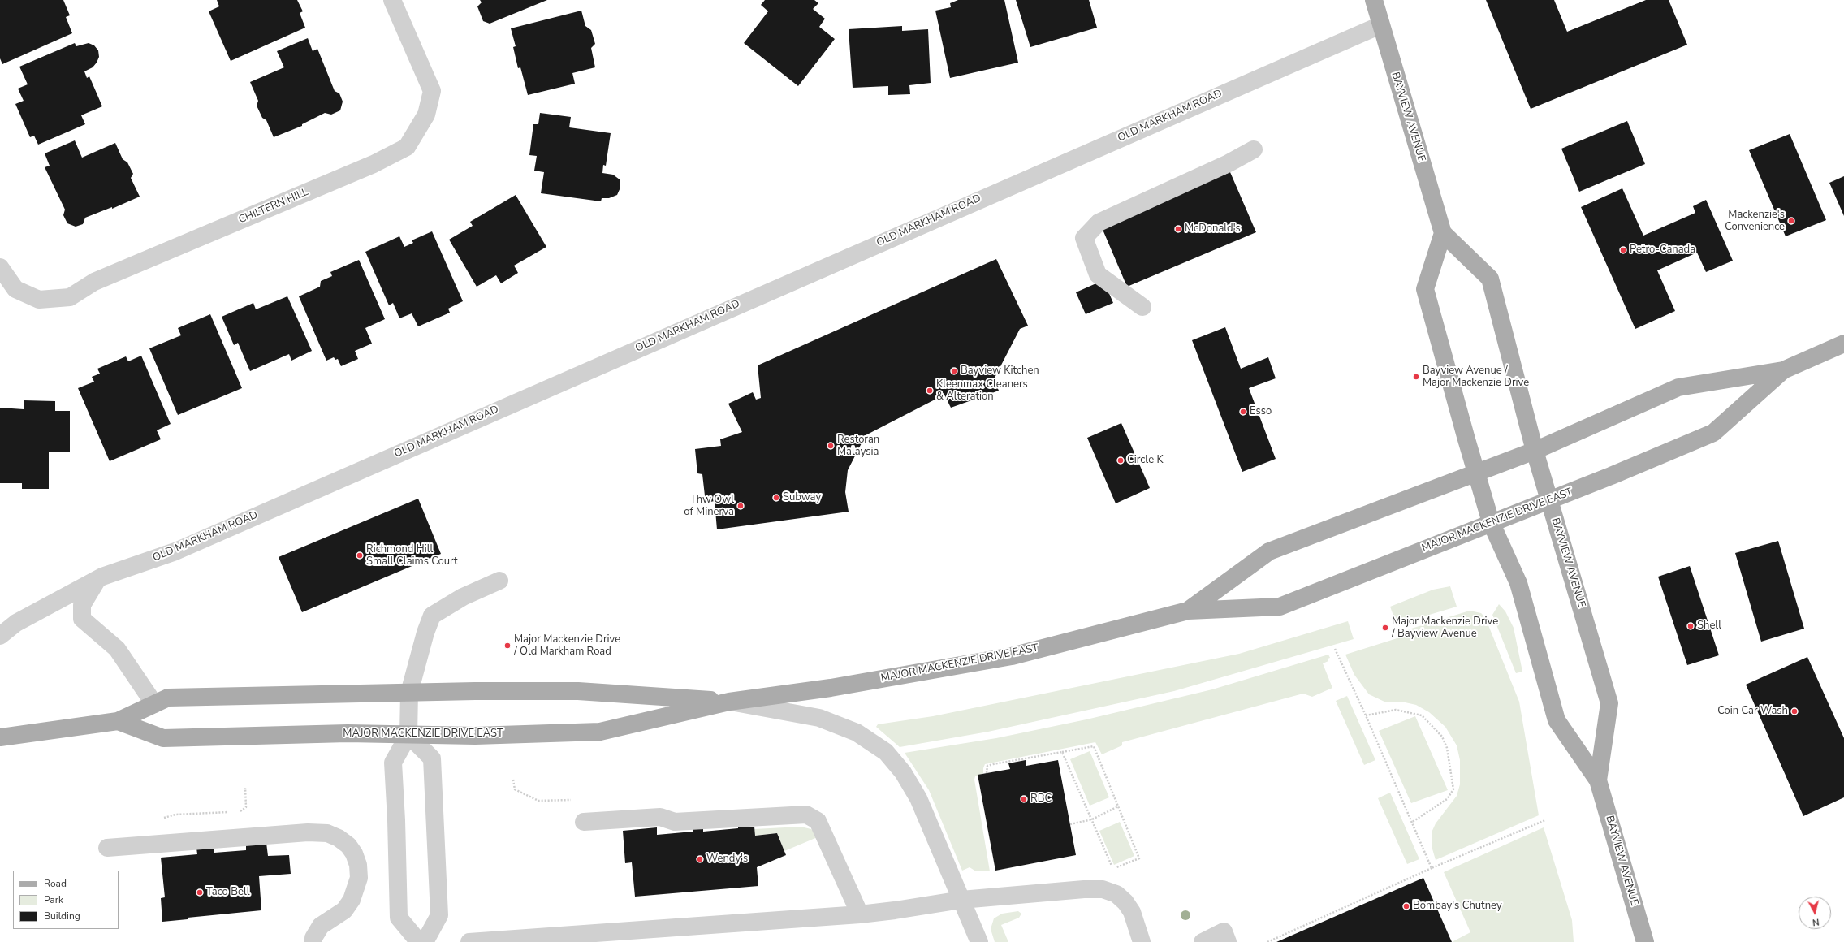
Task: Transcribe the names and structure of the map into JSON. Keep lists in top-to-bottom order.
{
  "streets": {
    "main road": ["BAYVIEW AVENUE", "MAJOR MACKENZIE DRIVE EAST"],
    "street": ["OLD MARKHAM ROAD", "CHILTERN HILL"]
  },
  "crossings": [
    ["OLD MARKHAM ROAD", "BAYVIEW AVENUE"],
    ["BAYVIEW AVENUE", "MAJOR MACKENZIE DRIVE EAST"]
  ],
  "places": [
    "Mackenzie's Convenience",
    "McDonald's",
    "Petro-Canada",
    "Bayview Kitchen",
    "Bayview Avenue / Major Mackenzie Drive",
    "Kleenmax Cleaners & Alteration",
    "Esso",
    "Restoran Malaysia",
    "Circle K",
    "Subway",
    "Thw Owl of Minerva",
    "Richmond Hill Small Claims Court",
    "Shell",
    "Major Mackenzie Drive / Bayview Avenue",
    "Major Mackenzie Drive / Old Markham Road",
    "Coin Car Wash",
    "RBC",
    "Wendy's",
    "Taco Bell",
    "Bombay's Chutney"
  ],
  "legend": ["Road", "Park", "Building"],
  "north": "bottom"
}
